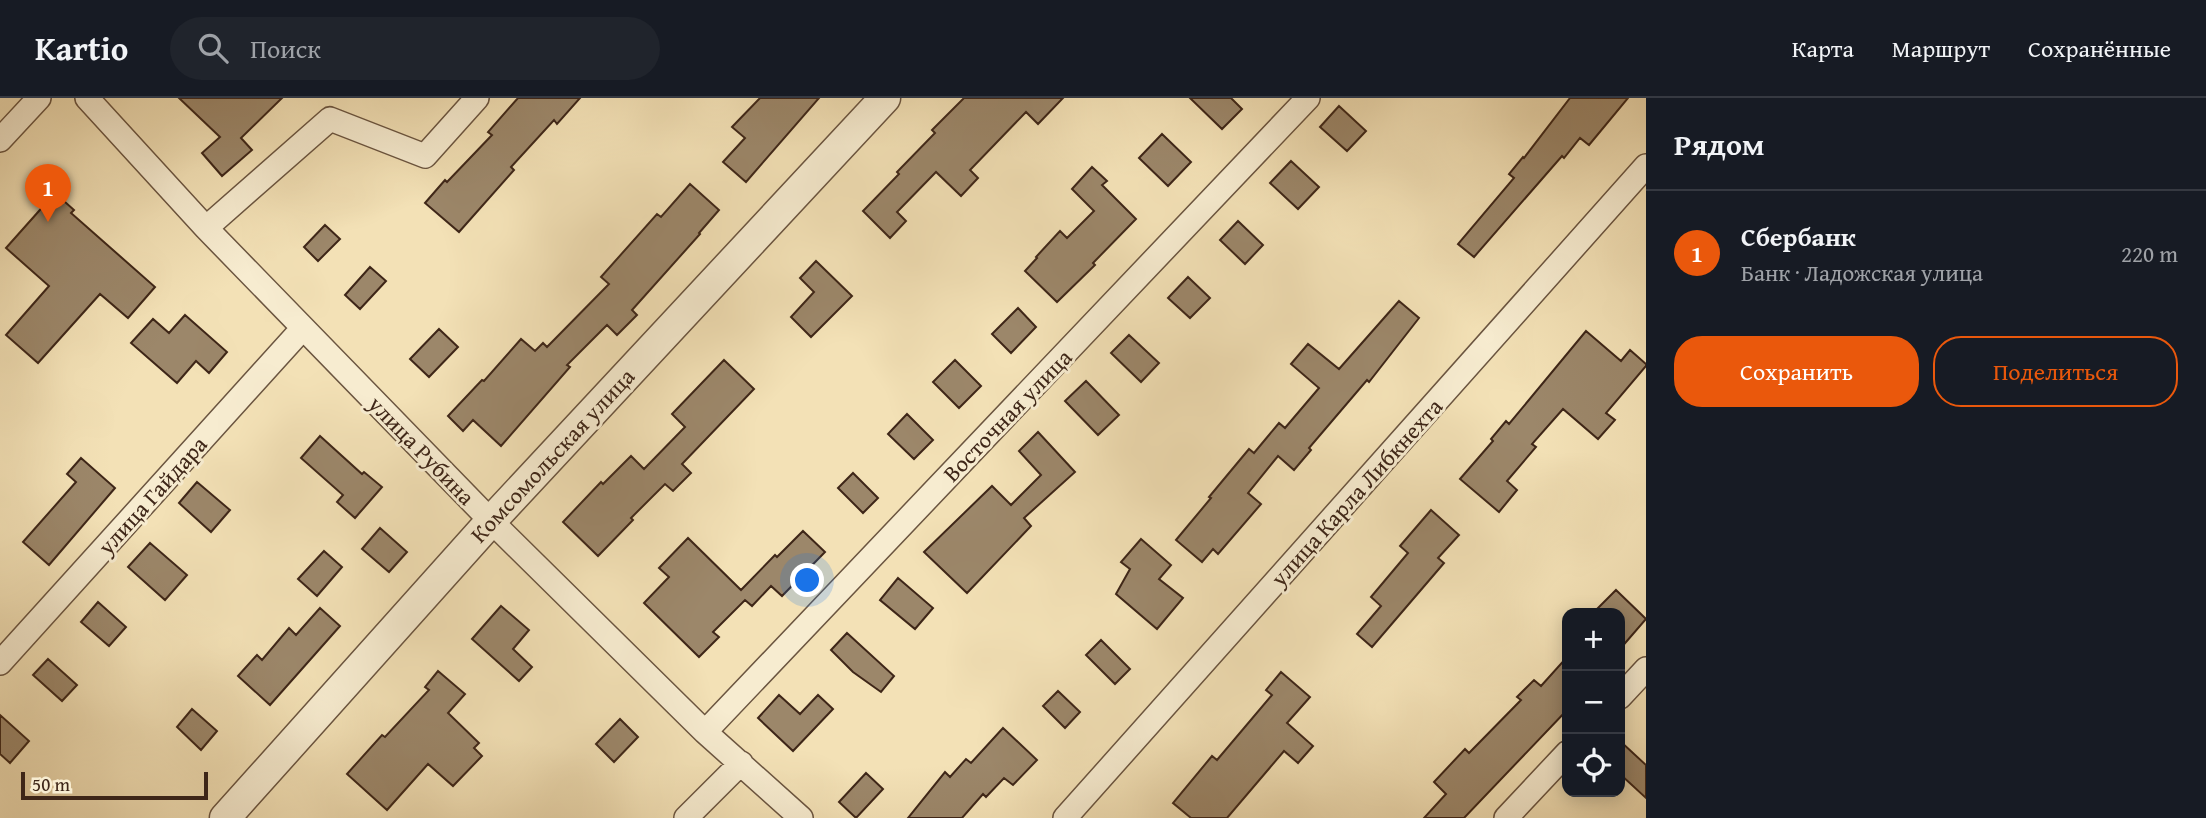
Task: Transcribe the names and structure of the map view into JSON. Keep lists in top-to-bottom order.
{
  "streets": {
    "street": [
      "Восточная улица",
      "улица Рубина",
      "Комсомольская улица",
      "улица Карла Либкнехта",
      "улица Гайдара"
    ]
  },
  "crossings": [
    ["Восточная улица", "улица Рубина"],
    ["улица Рубина", "Комсомольская улица"],
    ["улица Рубина", "улица Гайдара"]
  ],
  "scale_bar": "50 m",
  "page": {
    "header": "Kartio",
    "search": "Поиск",
    "nav": ["Карта", "Маршрут", "Сохранённые"],
    "heading": "Рядом",
    "pins": "1",
    "list": [
      {
        "mark": "1",
        "name": "Сбербанк",
        "note": "Банк · Ладожская улица",
        "value": "220 m"
      }
    ],
    "buttons": ["Сохранить", "Поделиться"],
    "map_buttons": ["+", "−"],
    "scale": "50 m"
  }
}
